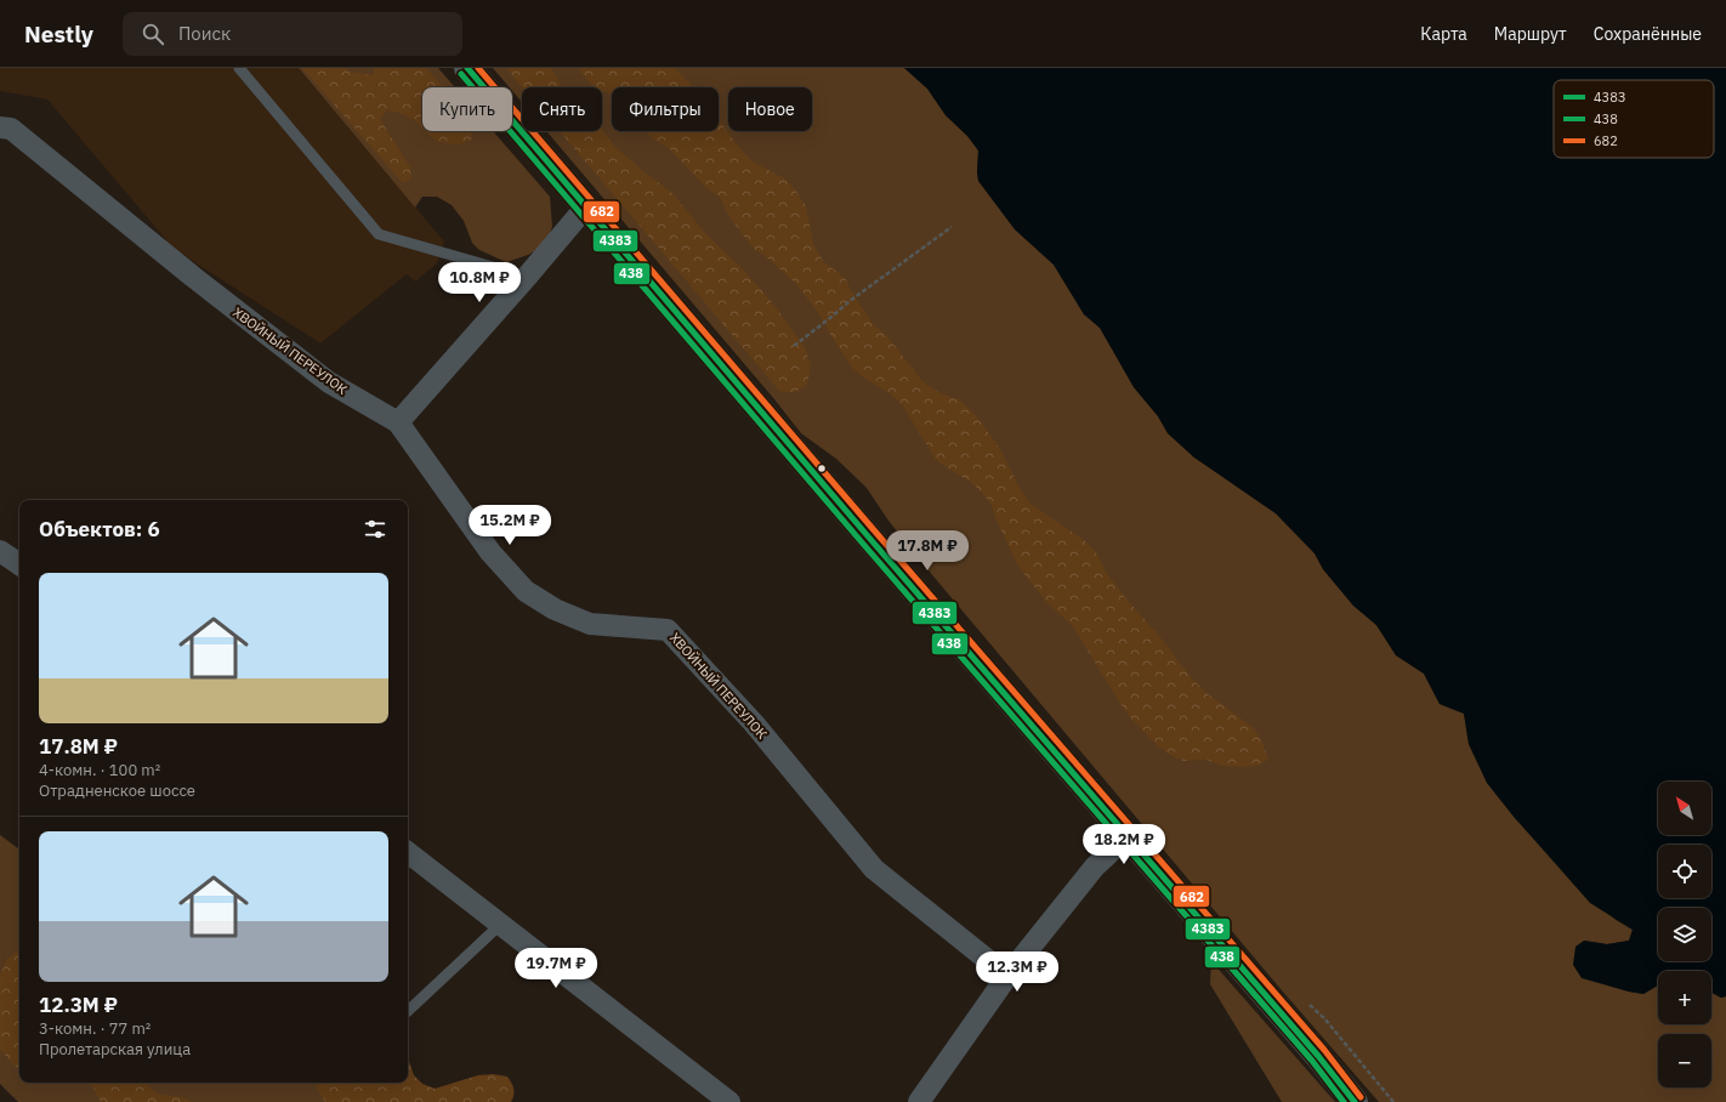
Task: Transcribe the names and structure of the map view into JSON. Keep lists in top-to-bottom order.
{
  "streets": {
    "street": ["ХВОЙНЫЙ ПЕРЕУЛОК"]
  },
  "lines": ["transit line 438З", "transit line 682", "transit line 438"],
  "legend": ["438З", "438", "682"],
  "north": "top left",
  "page": {
    "header": "Nestly",
    "search": "Поиск",
    "nav": ["Карта", "Маршрут", "Сохранённые"],
    "chip": [
      "Купить",
      "Снять",
      "Фильтры",
      "Новое"
    ],
    "price": [
      "10.8M ₽",
      "15.2M ₽",
      "17.8M ₽",
      "18.2M ₽",
      "19.7M ₽",
      "12.3M ₽"
    ],
    "heading": "Объектов: 6",
    "list": [
      {
        "name": "17.8M ₽",
        "note": "4-комн. · 100 m² · Отрадненское шоссе"
      },
      {
        "name": "12.3M ₽",
        "note": "3-комн. · 77 m² · Пролетарская улица"
      }
    ],
    "map_buttons": ["+", "−"]
  }
}
